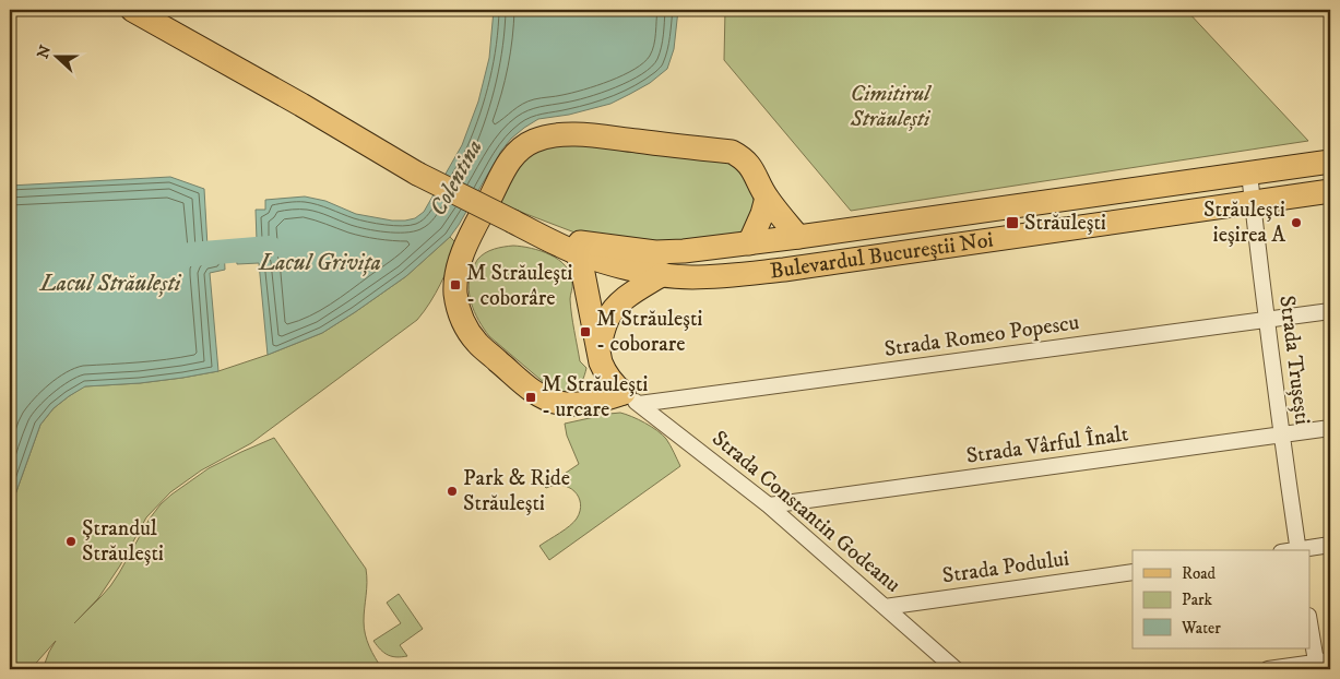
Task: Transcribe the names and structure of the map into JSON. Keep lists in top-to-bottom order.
{
  "streets": {
    "main road": ["Bulevardul Bucureștii Noi"],
    "street": [
      "Strada Romeo Popescu",
      "Strada Trușești",
      "Strada Vârful Înalt",
      "Strada Constantin Godeanu",
      "Strada Podului"
    ]
  },
  "crossings": [
    ["Bulevardul Bucureștii Noi", "Strada Trușești"],
    ["Strada Romeo Popescu", "Strada Trușești"],
    ["Strada Romeo Popescu", "Strada Constantin Godeanu"],
    ["Strada Trușești", "Strada Vârful Înalt"],
    ["Strada Vârful Înalt", "Strada Constantin Godeanu"],
    ["Strada Constantin Godeanu", "Strada Podului"]
  ],
  "water": ["Colentina", "Lacul Grivița", "Lacul Străulești"],
  "parks": ["Cimitirul Străulești"],
  "places": {
    "transit": [
      "Străulești",
      "M Străulești - coborâre",
      "M Străulești - coborare",
      "M Străulești - urcare"
    ],
    "other": ["Străulești ieșirea A", "Park & Ride Străulești", "Ștrandul Străulești"]
  },
  "legend": ["Road", "Park", "Water"],
  "north": "left"
}
